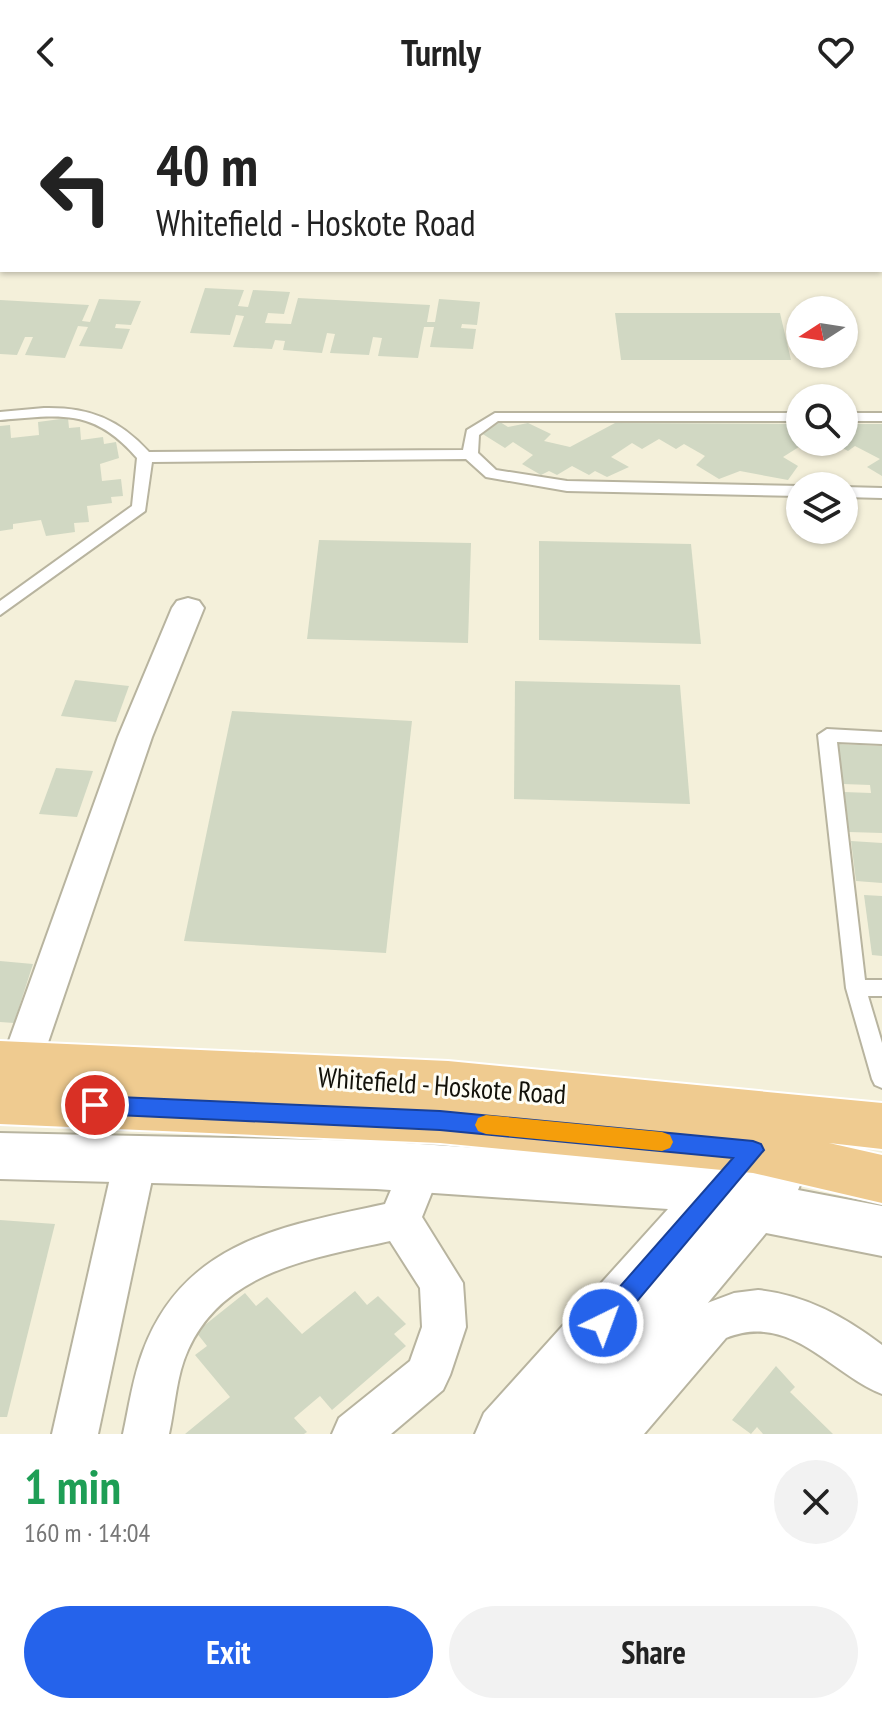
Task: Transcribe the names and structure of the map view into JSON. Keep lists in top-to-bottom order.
{
  "streets": {
    "main road": ["Whitefield - Hoskote Road"]
  },
  "north": "left",
  "page": {
    "header": "Turnly",
    "turn": ["40 m", "Whitefield - Hoskote Road"],
    "heading": ["1 min", "160 m · 14:04"],
    "buttons": ["Exit", "Share"]
  }
}
